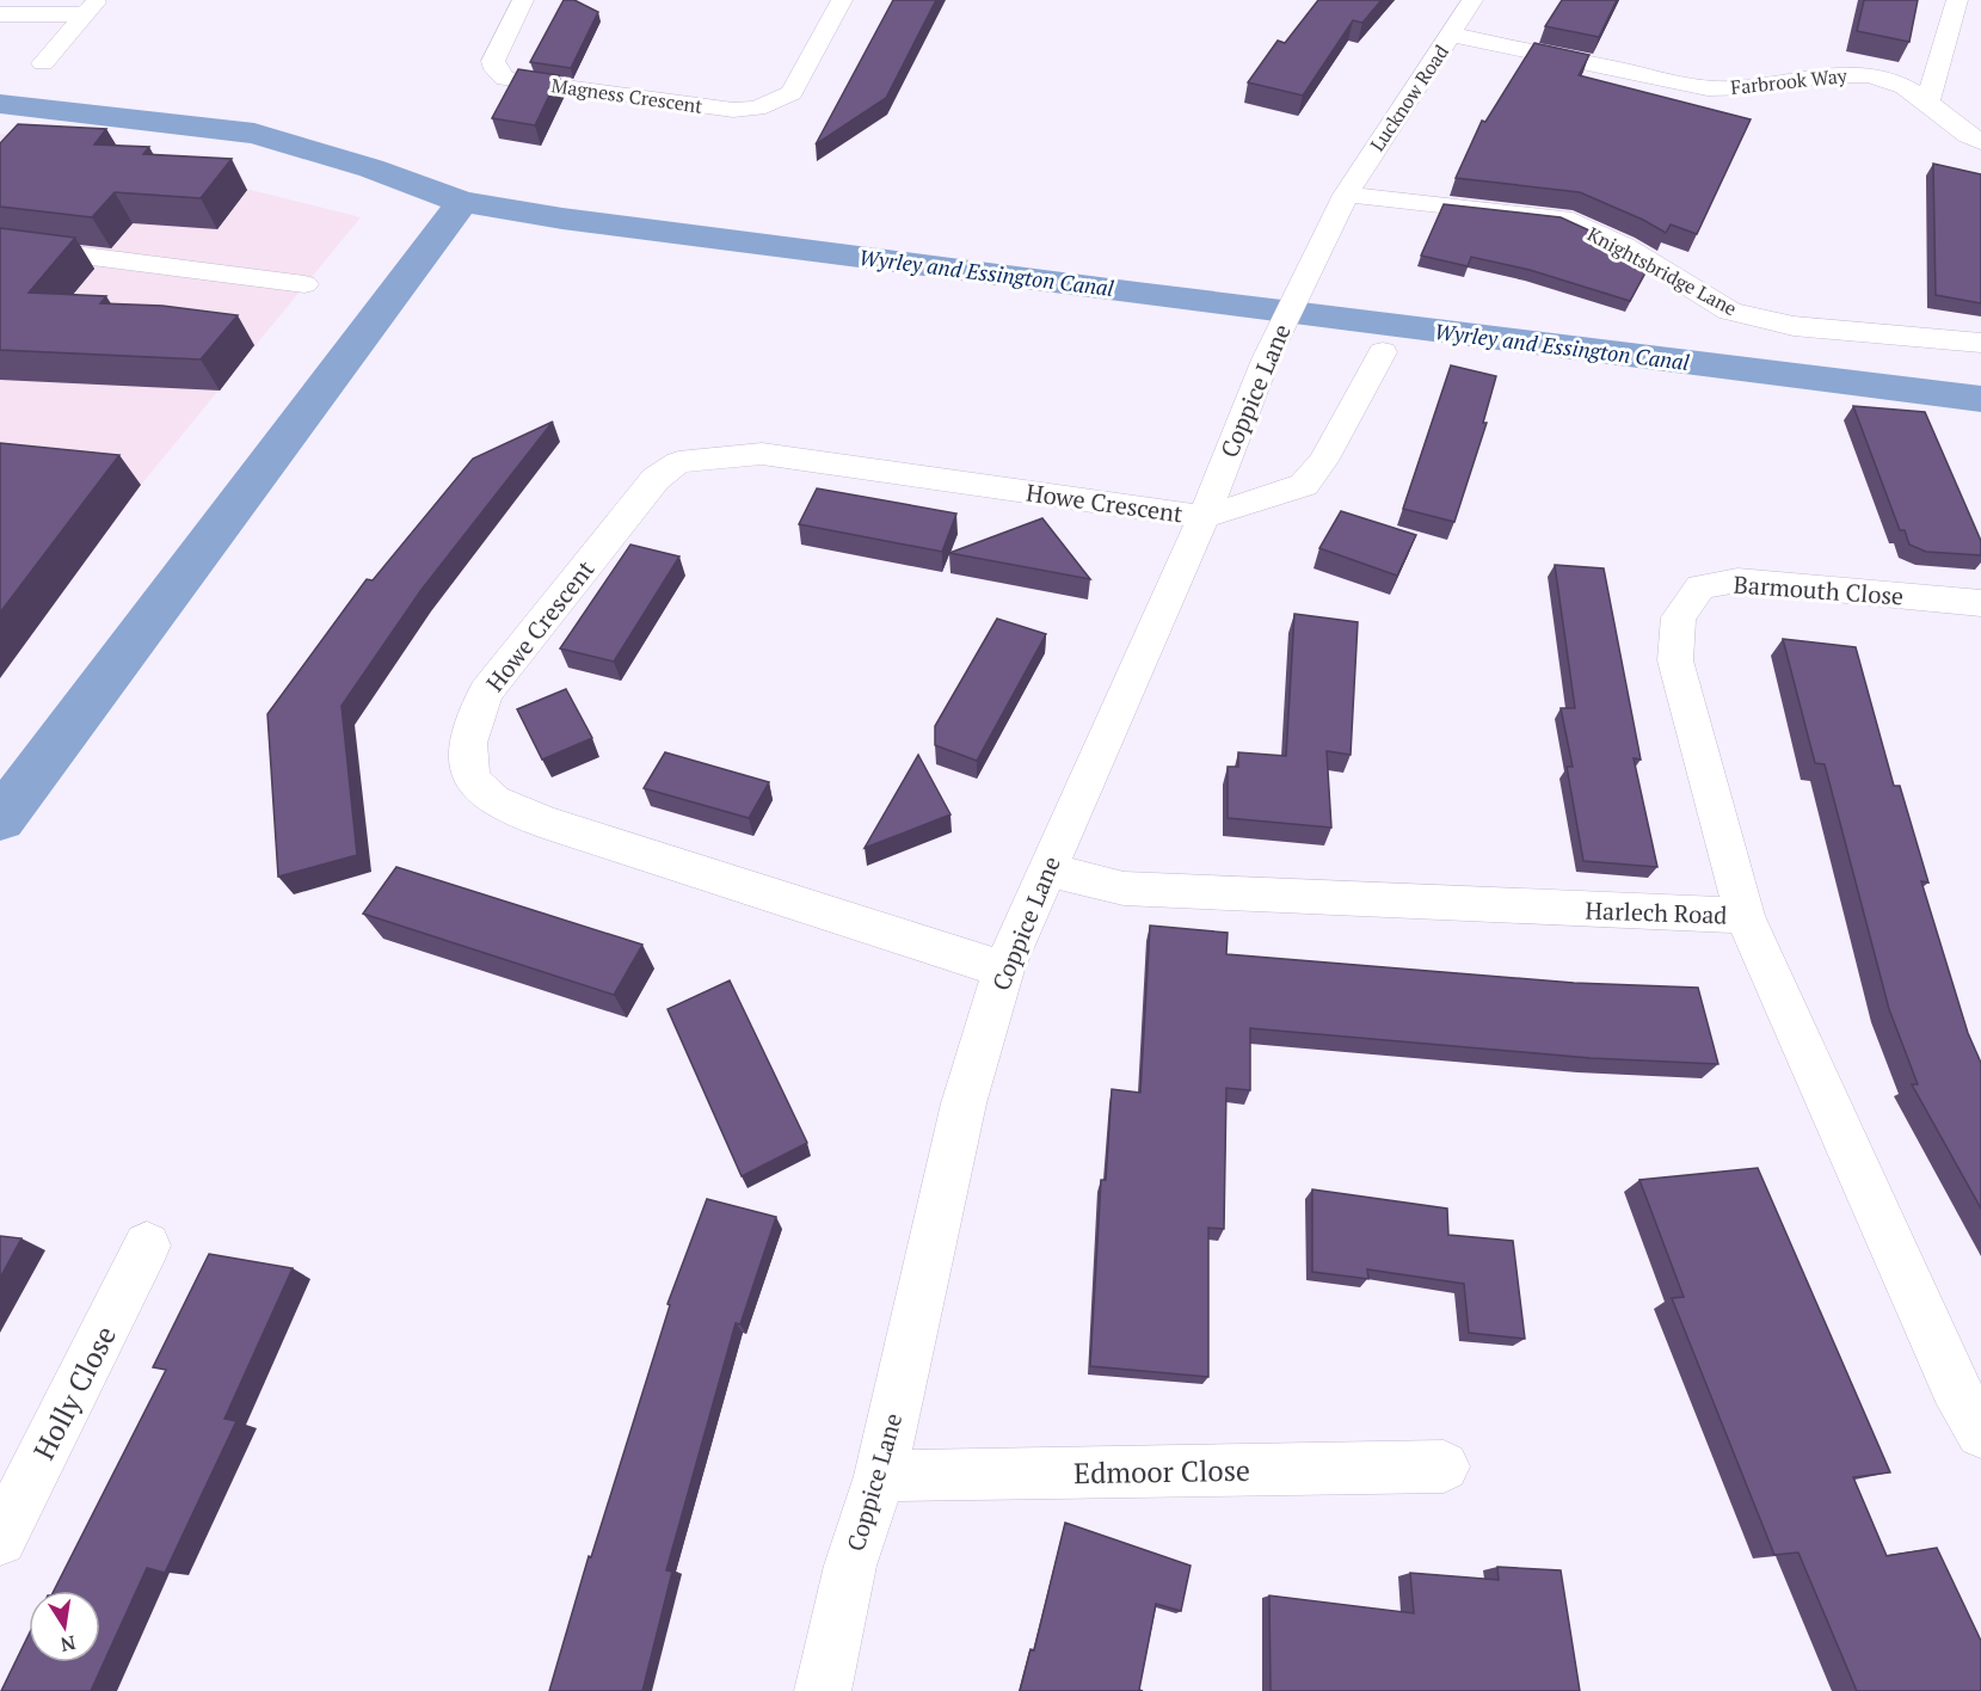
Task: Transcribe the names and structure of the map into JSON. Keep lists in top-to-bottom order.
{
  "streets": {
    "street": [
      "Farbrook Way",
      "Magness Crescent",
      "Lucknow Road",
      "Knightsbridge Lane",
      "Coppice Lane",
      "Howe Crescent",
      "Barmouth Close",
      "Harlech Road",
      "Holly Close",
      "Edmoor Close"
    ]
  },
  "crossings": [
    ["Farbrook Way", "Lucknow Road"],
    ["Lucknow Road", "Knightsbridge Lane"],
    ["Lucknow Road", "Coppice Lane"],
    ["Knightsbridge Lane", "Coppice Lane"],
    ["Coppice Lane", "Howe Crescent"],
    ["Coppice Lane", "Harlech Road"],
    ["Coppice Lane", "Edmoor Close"],
    ["Barmouth Close", "Harlech Road"]
  ],
  "water": ["Wyrley and Essington Canal"],
  "north": "bottom"
}
